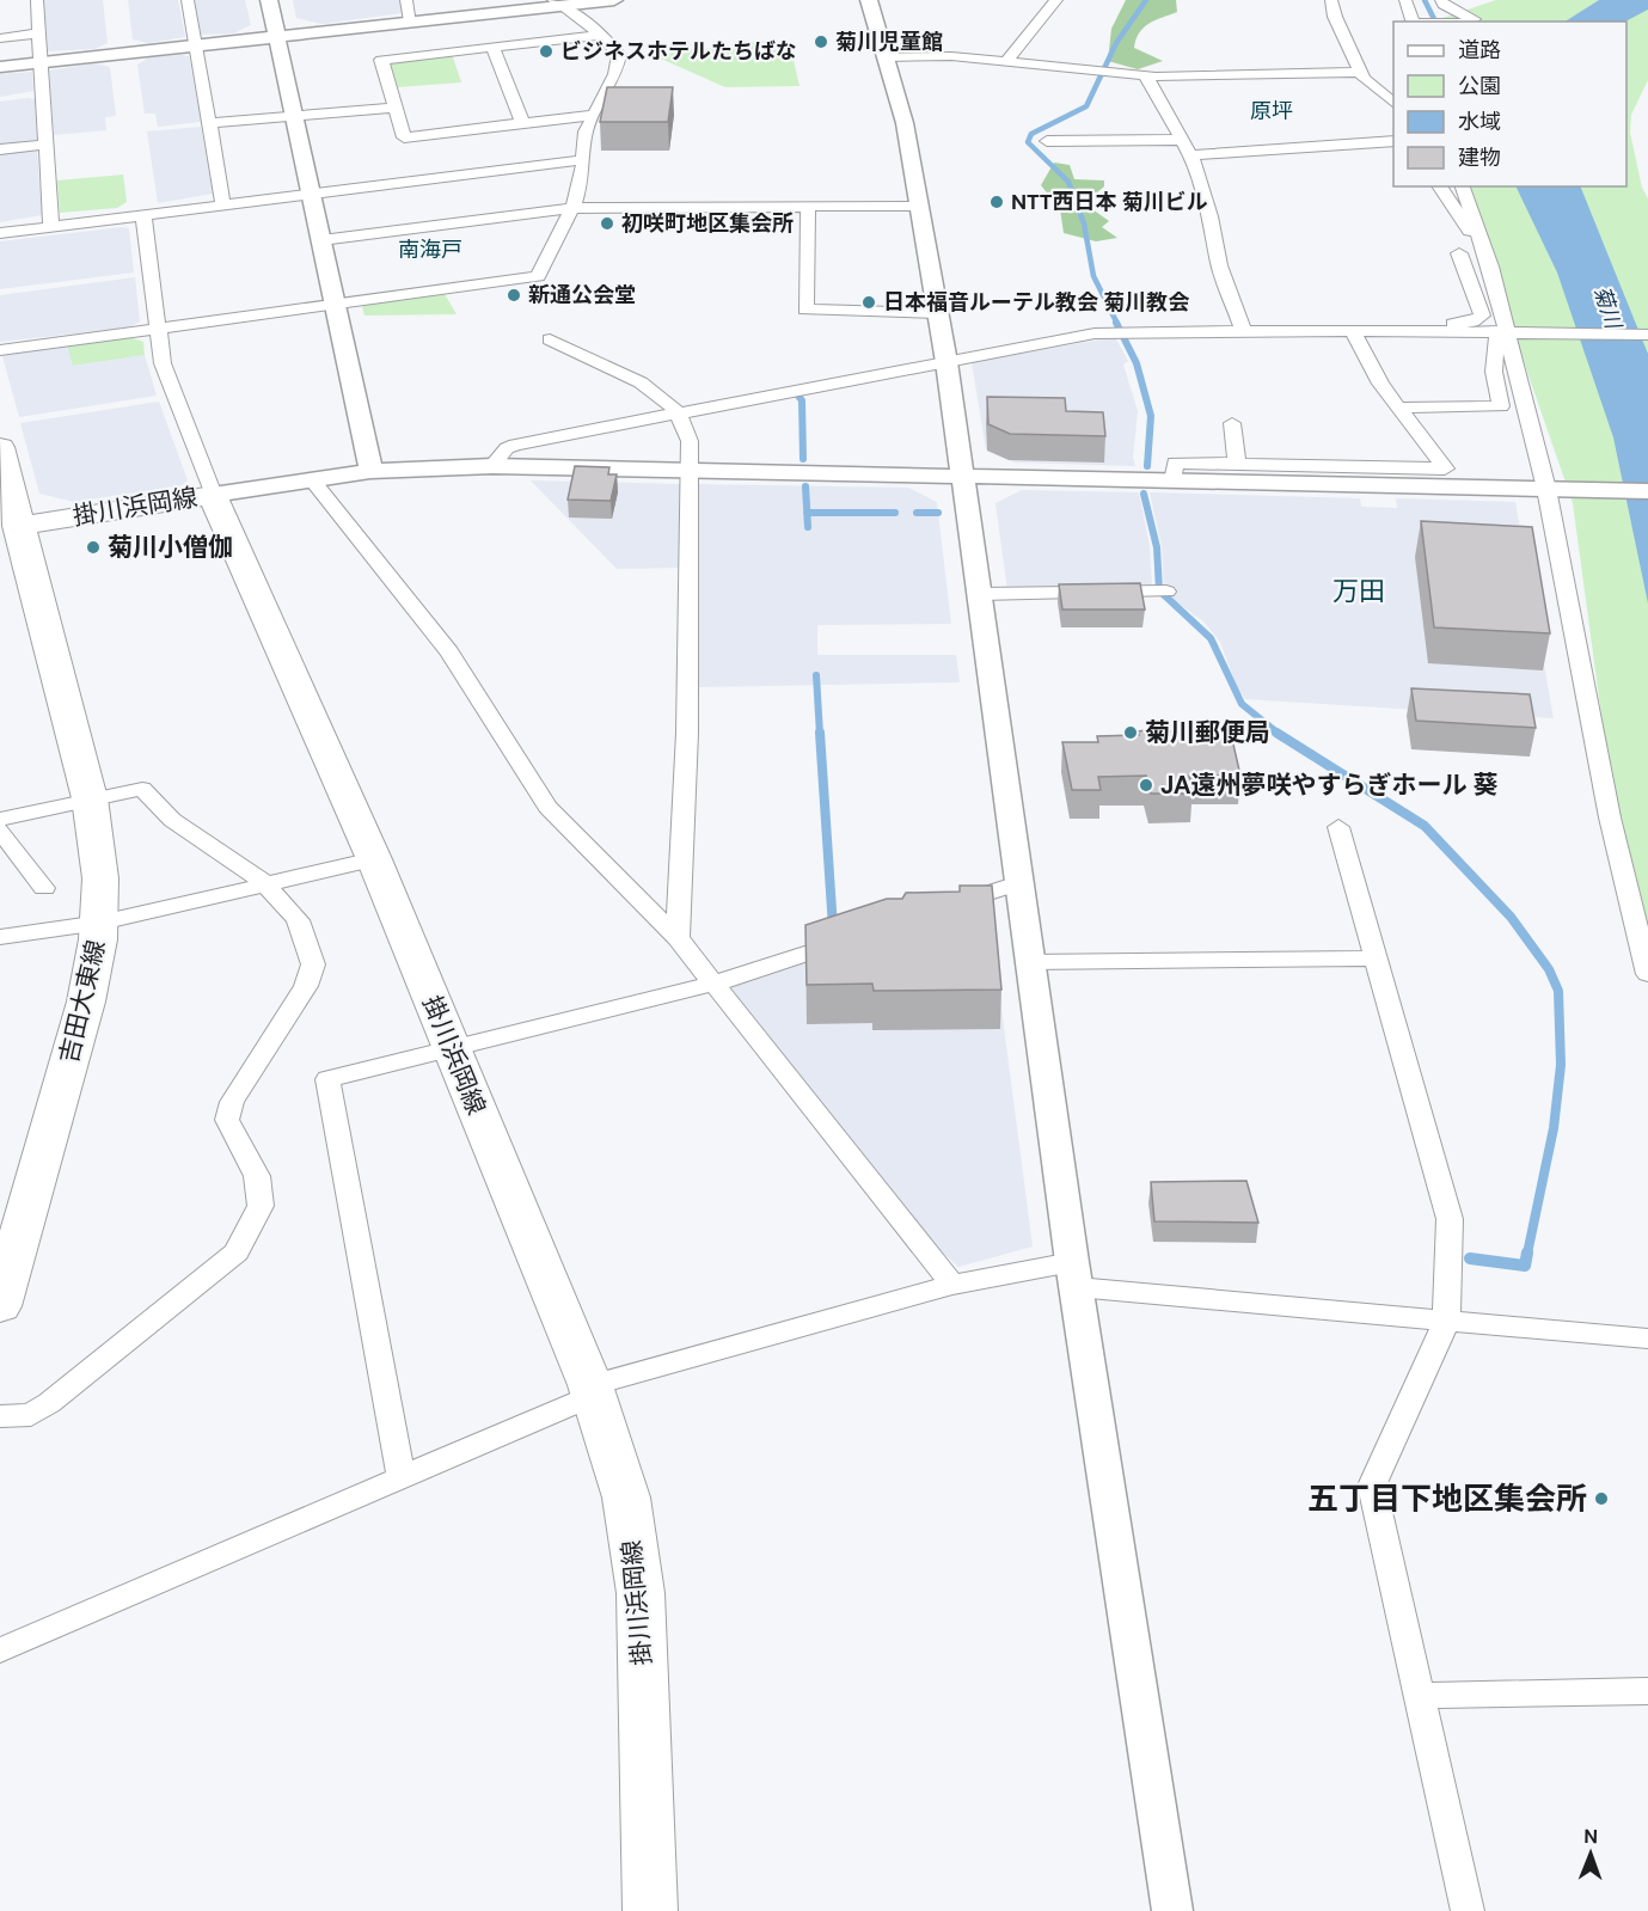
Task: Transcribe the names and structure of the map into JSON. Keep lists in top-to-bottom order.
{
  "streets": {
    "main road": ["掛川浜岡線", "吉田大東線"]
  },
  "crossings": [
    ["掛川浜岡線", "吉田大東線"]
  ],
  "districts": ["原坪", "南海戸", "万田"],
  "water": ["菊川"],
  "places": [
    "菊川児童館",
    "ビジネスホテルたちばな",
    "NTT西日本 菊川ビル",
    "初咲町地区集会所",
    "新通公会堂",
    "日本福音ルーテル教会 菊川教会",
    "菊川小僧伽",
    "菊川郵便局",
    "JA遠州夢咲やすらぎホール 葵",
    "五丁目下地区集会所"
  ],
  "legend": [
    "道路",
    "公園",
    "水域",
    "建物"
  ],
  "north": "top"
}
